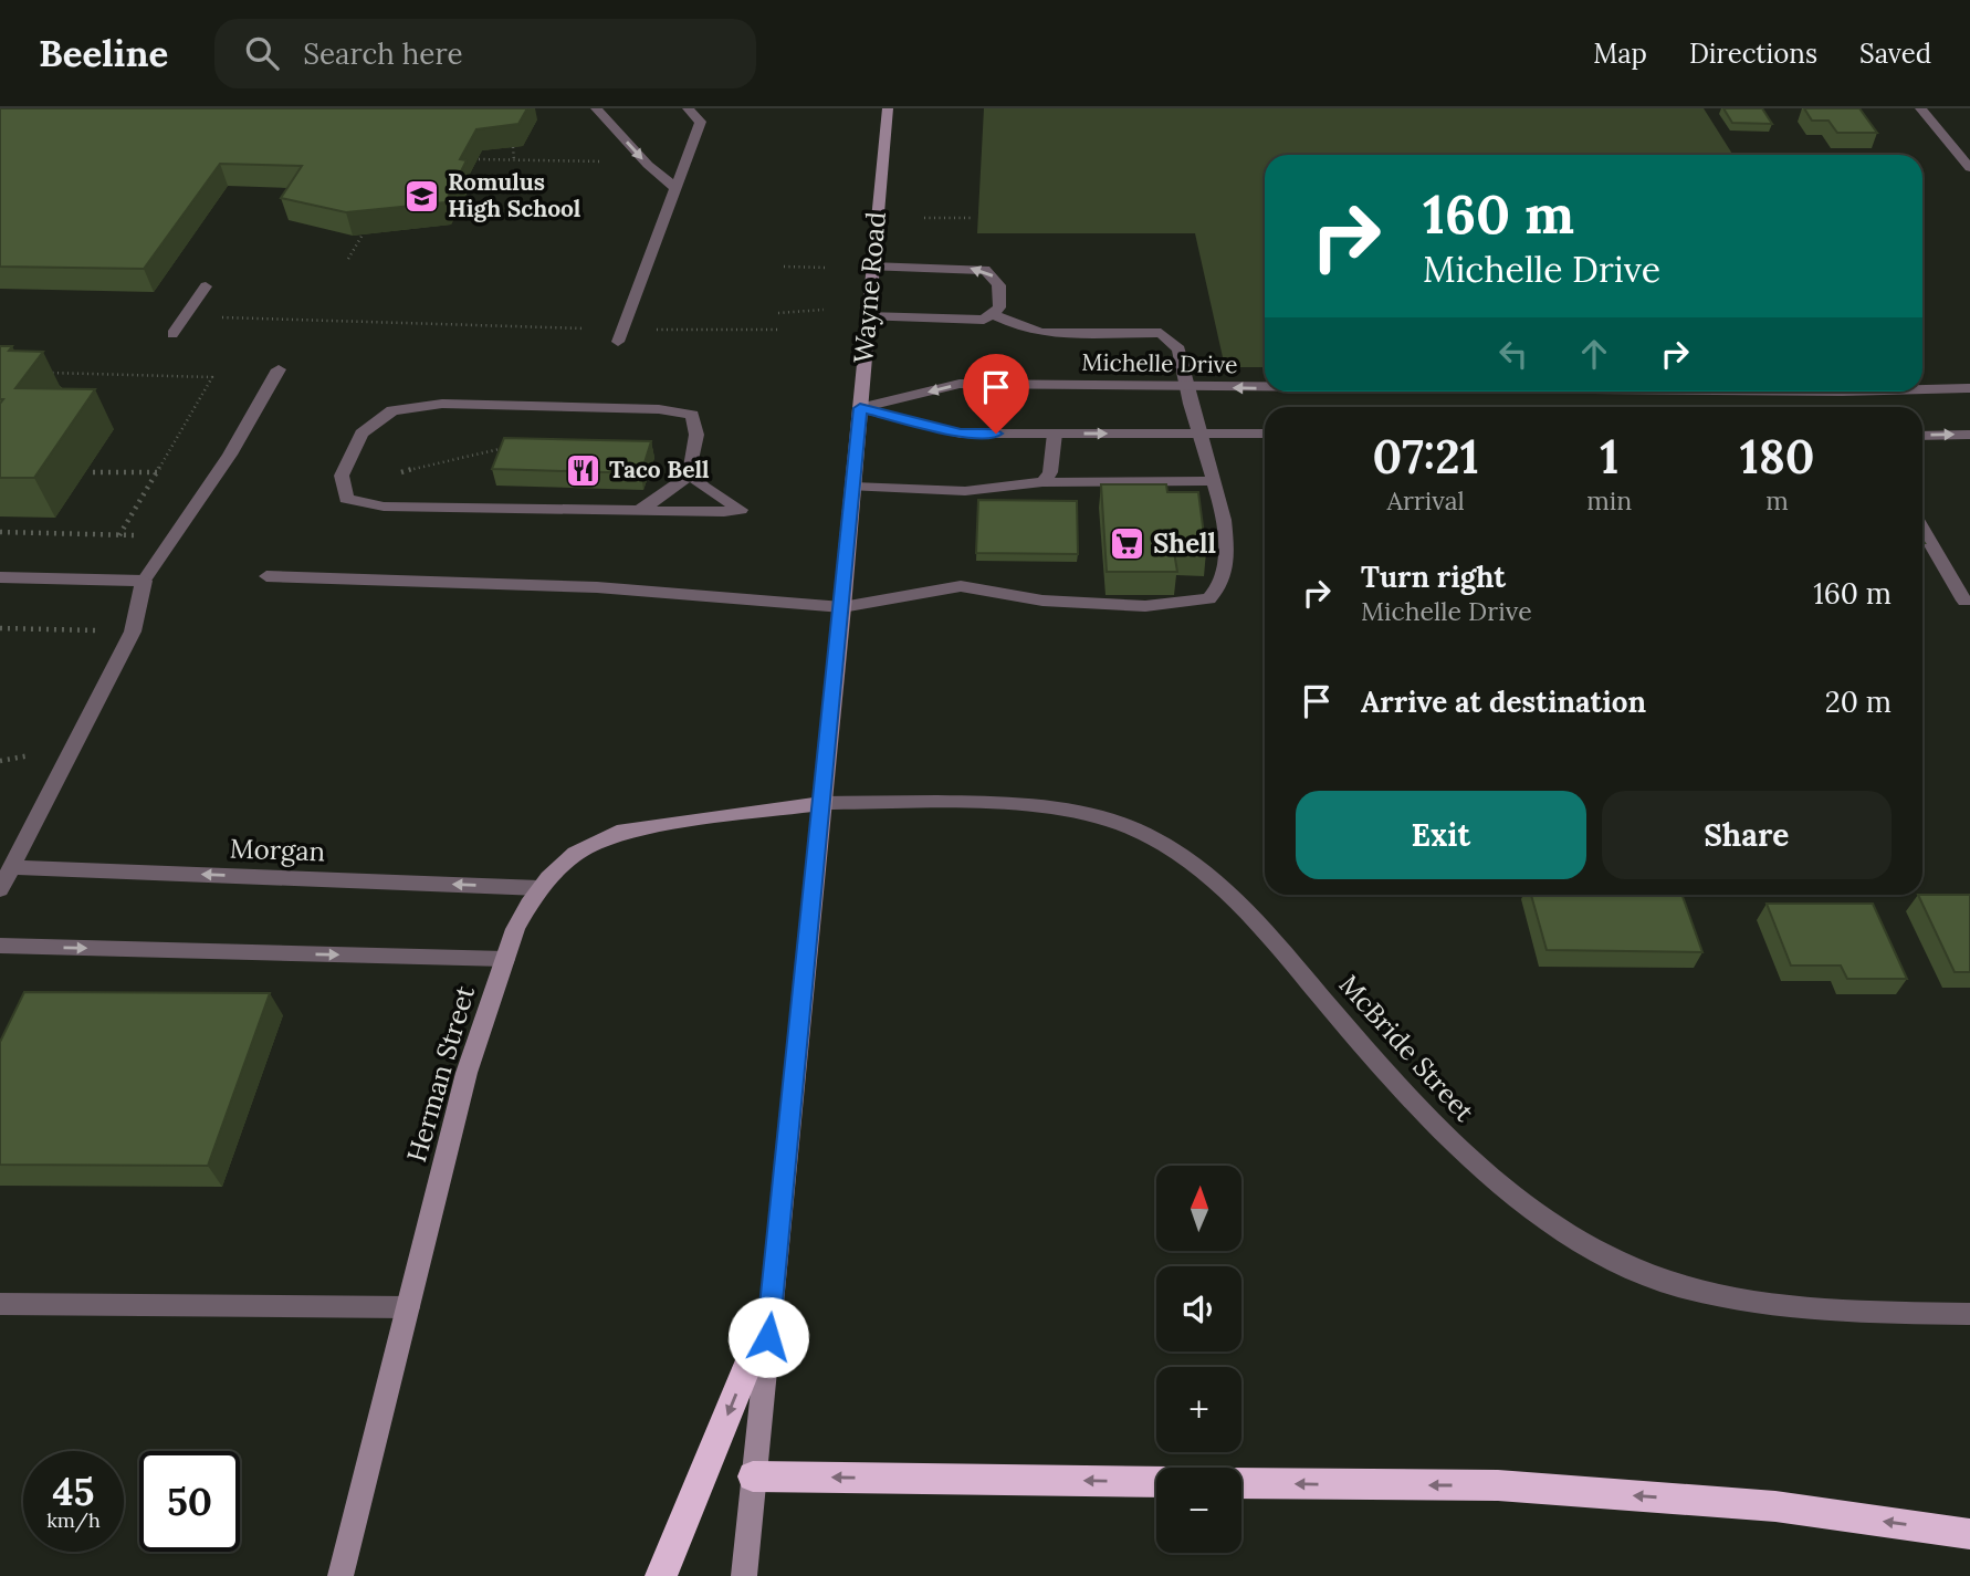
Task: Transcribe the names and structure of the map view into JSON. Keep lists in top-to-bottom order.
{
  "streets": {
    "main road": ["Wayne Road", "Herman Street"],
    "street": ["Michelle Drive", "Morgan", "McBride Street"]
  },
  "crossings": [
    ["Wayne Road", "Michelle Drive"],
    ["Wayne Road", "McBride Street"],
    ["Wayne Road", "Herman Street"],
    ["Morgan", "Herman Street"],
    ["McBride Street", "Herman Street"]
  ],
  "places": {
    "school or university": ["Romulus High School"],
    "restaurant": ["Taco Bell"],
    "supermarket": ["Shell"]
  },
  "north": "top",
  "page": {
    "header": "Beeline",
    "search": "Search here",
    "nav": ["Map", "Directions", "Saved"],
    "turn": ["160 m", "Michelle Drive"],
    "eta": [
      "07:21",
      "Arrival",
      "1",
      "min",
      "180",
      "m"
    ],
    "list": [
      {
        "name": "Turn right",
        "note": "Michelle Drive",
        "value": "160 m"
      },
      {
        "name": "Arrive at destination",
        "value": "20 m"
      }
    ],
    "buttons": ["Exit", "Share"],
    "map_buttons": ["+", "−"],
    "speed": "45 km/h",
    "limit": "50"
  }
}
